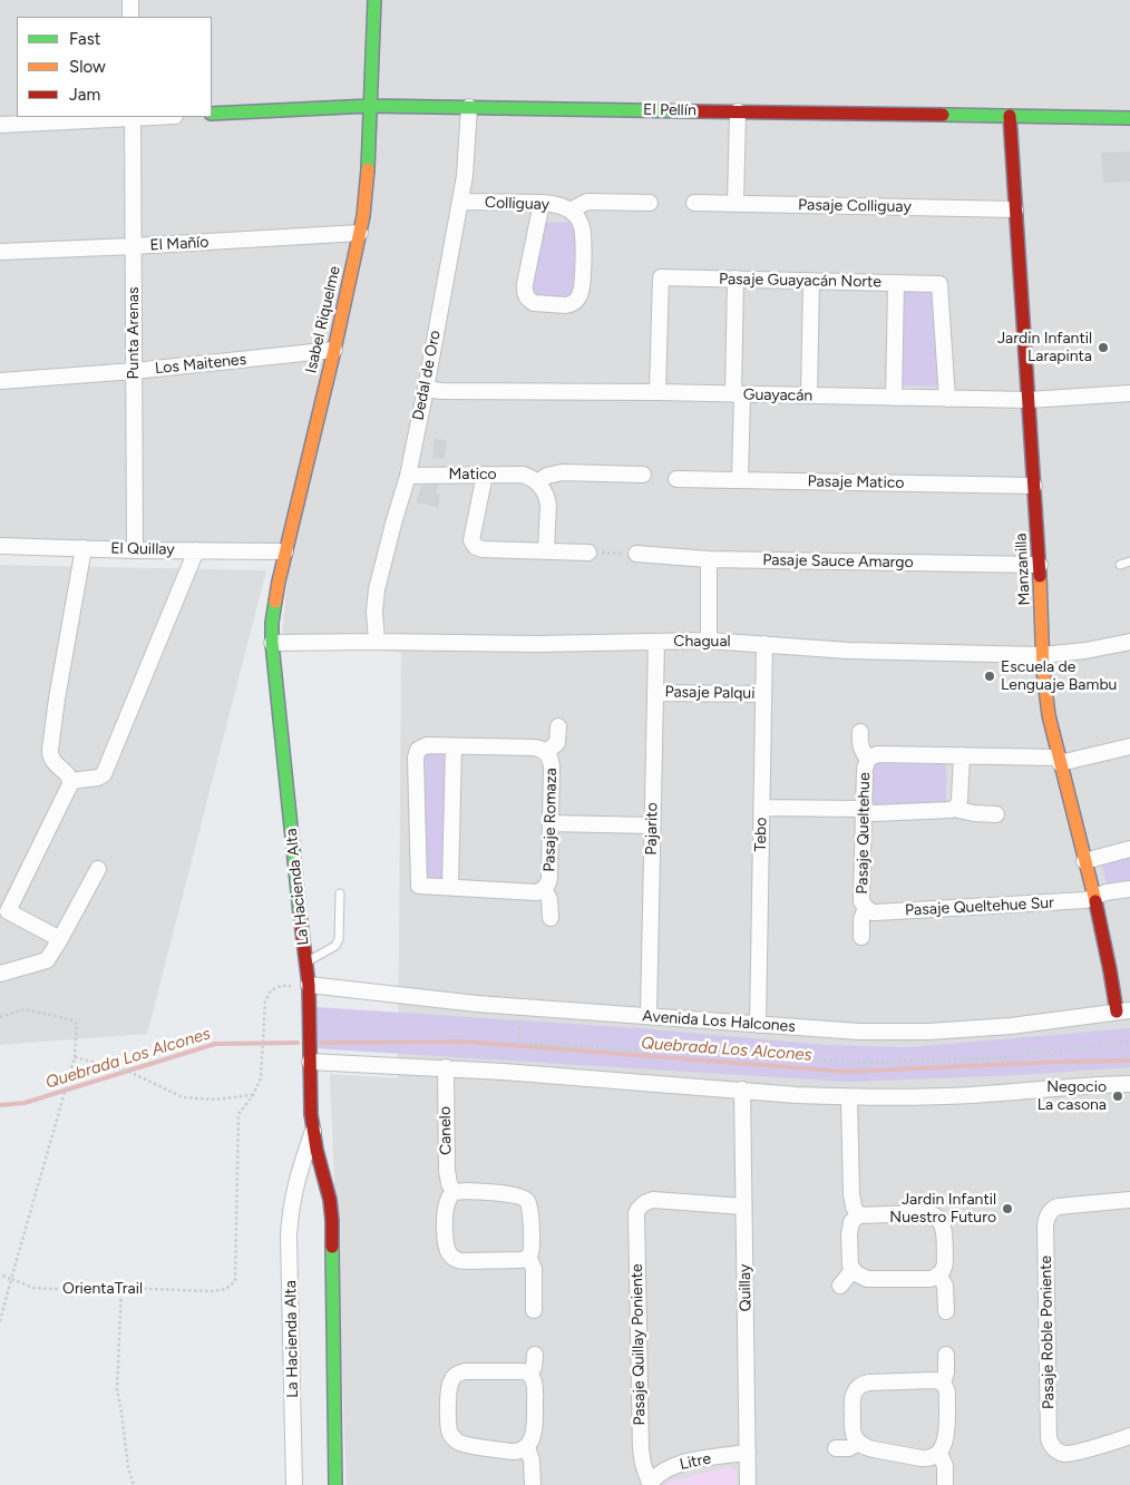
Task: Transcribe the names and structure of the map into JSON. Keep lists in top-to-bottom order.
{
  "streets": {
    "street": [
      "El Pellín",
      "Colliguay",
      "Pasaje Colliguay",
      "El Mañío",
      "Pasaje Guayacán Norte",
      "Isabel Riquelme",
      "Punta Arenas",
      "Los Maitenes",
      "Dedal de Oro",
      "Guayacán",
      "Matico",
      "Pasaje Matico",
      "El Quillay",
      "Pasaje Sauce Amargo",
      "Manzanilla",
      "Chagual",
      "Pasaje Palqui",
      "Pasaje Romaza",
      "Pajarito",
      "Pasaje Queltehue",
      "Tebo",
      "La Hacienda Alta",
      "Pasaje Queltehue Sur",
      "Avenida Los Halcones",
      "Canelo",
      "Quillay",
      "Pasaje Roble Poniente",
      "Pasaje Quillay Poniente",
      "Litre"
    ],
    "path": ["OrientaTrail"]
  },
  "crossings": [
    ["El Pellín", "Isabel Riquelme"],
    ["El Pellín", "Dedal de Oro"],
    ["El Pellín", "Manzanilla"],
    ["Colliguay", "Dedal de Oro"],
    ["Pasaje Colliguay", "Manzanilla"],
    ["El Mañío", "Isabel Riquelme"],
    ["El Mañío", "Punta Arenas"],
    ["Pasaje Guayacán Norte", "Guayacán"],
    ["Isabel Riquelme", "Los Maitenes"],
    ["Isabel Riquelme", "El Quillay"],
    ["Isabel Riquelme", "Chagual"],
    ["Isabel Riquelme", "La Hacienda Alta"],
    ["Punta Arenas", "Los Maitenes"],
    ["Punta Arenas", "El Quillay"],
    ["Dedal de Oro", "Guayacán"],
    ["Dedal de Oro", "Matico"],
    ["Dedal de Oro", "Chagual"],
    ["Guayacán", "Manzanilla"],
    ["Pasaje Matico", "Manzanilla"],
    ["Pasaje Sauce Amargo", "Manzanilla"],
    ["Manzanilla", "Chagual"],
    ["Manzanilla", "Pasaje Queltehue Sur"],
    ["Manzanilla", "Avenida Los Halcones"],
    ["Chagual", "Pajarito"],
    ["Chagual", "Tebo"],
    ["Chagual", "La Hacienda Alta"],
    ["Pasaje Palqui", "Pajarito"],
    ["Pasaje Palqui", "Tebo"],
    ["Pajarito", "Avenida Los Halcones"],
    ["Pasaje Queltehue", "Pasaje Queltehue Sur"],
    ["Tebo", "Avenida Los Halcones"],
    ["La Hacienda Alta", "Avenida Los Halcones"],
    ["Quillay", "Pasaje Quillay Poniente"],
    ["Quillay", "Litre"],
    ["Pasaje Quillay Poniente", "Litre"]
  ],
  "water": ["Quebrada Los Alcones"],
  "places": [
    "Jardin Infantil Larapinta",
    "Escuela de Lenguaje Bambu",
    "Negocio La casona",
    "Jardin Infantil Nuestro Futuro"
  ],
  "legend": ["Fast", "Slow", "Jam"]
}
